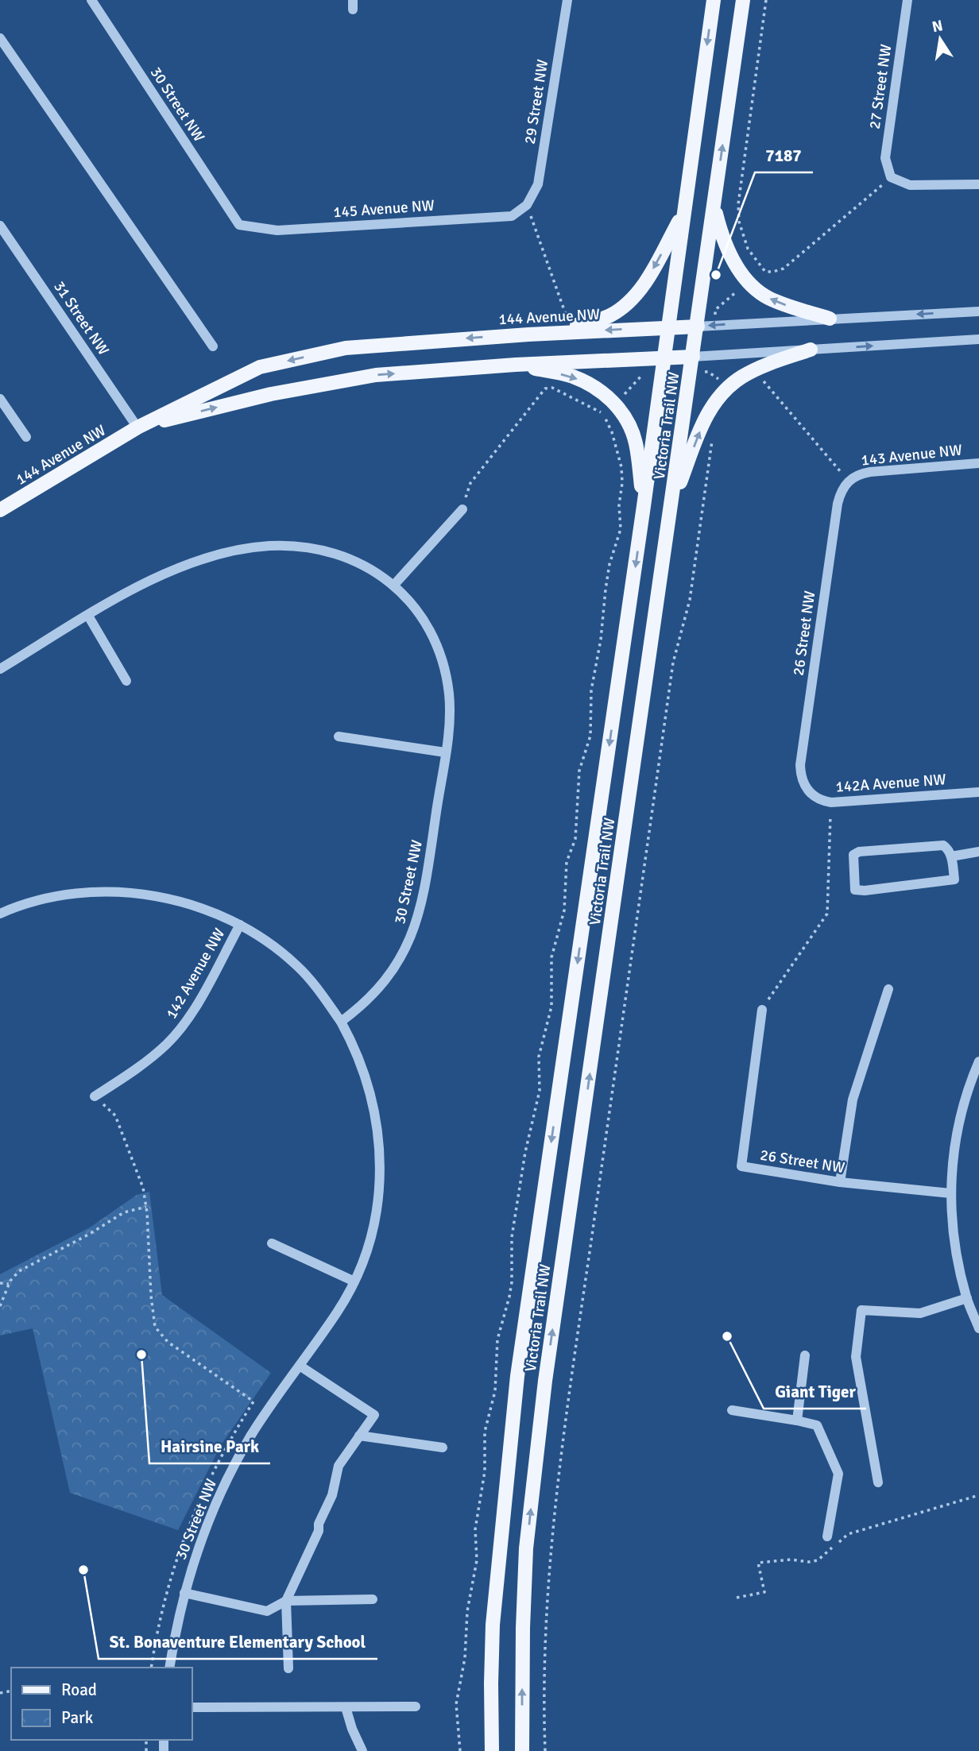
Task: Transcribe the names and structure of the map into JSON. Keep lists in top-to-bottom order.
{
  "streets": {
    "main road": ["144 Avenue NW", "Victoria Trail NW"],
    "street": [
      "27 Street NW",
      "29 Street NW",
      "30 Street NW",
      "145 Avenue NW",
      "31 Street NW",
      "143 Avenue NW",
      "26 Street NW",
      "142A Avenue NW",
      "142 Avenue NW"
    ]
  },
  "crossings": [
    ["29 Street NW", "145 Avenue NW"],
    ["30 Street NW", "145 Avenue NW"],
    ["30 Street NW", "142 Avenue NW"],
    ["144 Avenue NW", "31 Street NW"],
    ["144 Avenue NW", "Victoria Trail NW"],
    ["143 Avenue NW", "26 Street NW"],
    ["26 Street NW", "142A Avenue NW"]
  ],
  "places": [
    "7187",
    "Giant Tiger",
    "Hairsine Park",
    "St. Bonaventure Elementary School"
  ],
  "legend": ["Road", "Park"],
  "north": "top"
}
